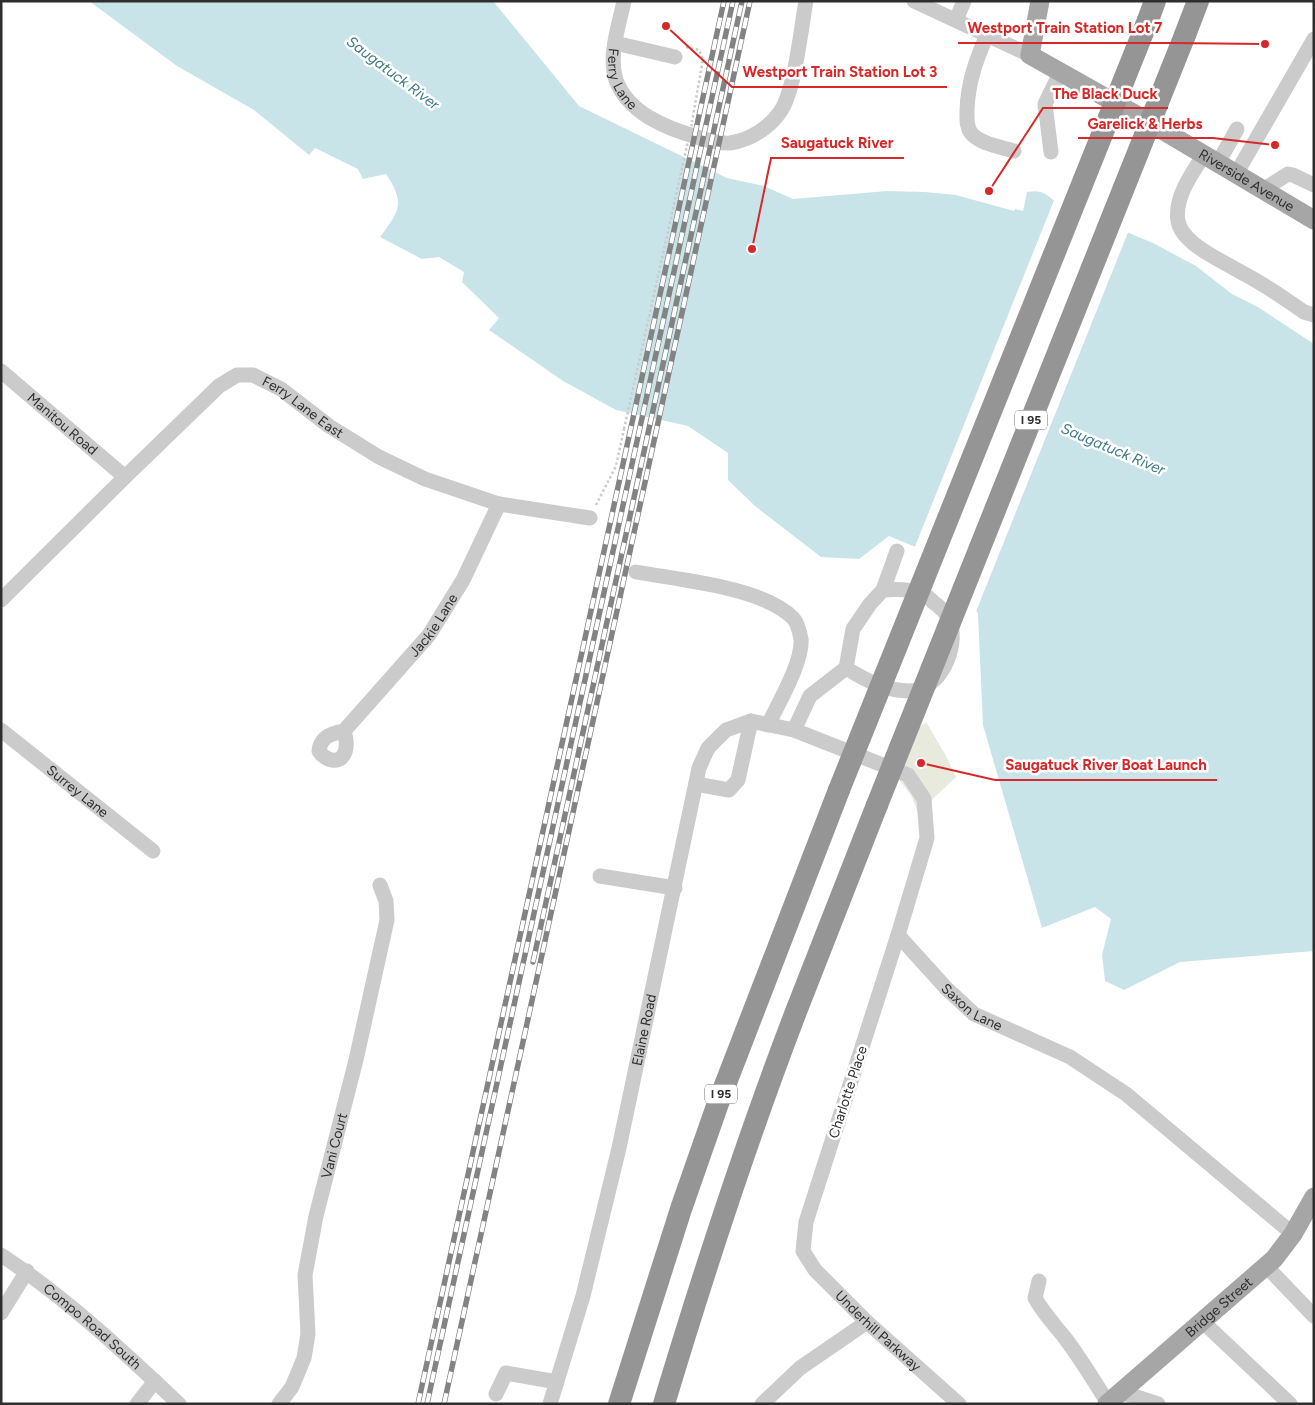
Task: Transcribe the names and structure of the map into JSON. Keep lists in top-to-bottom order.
{
  "streets": {
    "highway": ["I 95"],
    "main road": ["Riverside Avenue", "Bridge Street"],
    "street": [
      "Ferry Lane",
      "Ferry Lane East",
      "Manitou Road",
      "Jackie Lane",
      "Surrey Lane",
      "Saxon Lane",
      "Elaine Road",
      "Charlotte Place",
      "Vani Court",
      "Compo Road South",
      "Underhill Parkway"
    ]
  },
  "crossings": [
    ["Ferry Lane East", "Manitou Road"],
    ["Ferry Lane East", "Jackie Lane"],
    ["Saxon Lane", "Charlotte Place"],
    ["Saxon Lane", "Bridge Street"],
    ["Charlotte Place", "Underhill Parkway"]
  ],
  "water": ["Saugatuck River"],
  "places": [
    "Westport Train Station Lot 3",
    "Westport Train Station Lot 7",
    "Garelick & Herbs",
    "The Black Duck",
    "Saugatuck River",
    "Saugatuck River Boat Launch"
  ]
}
